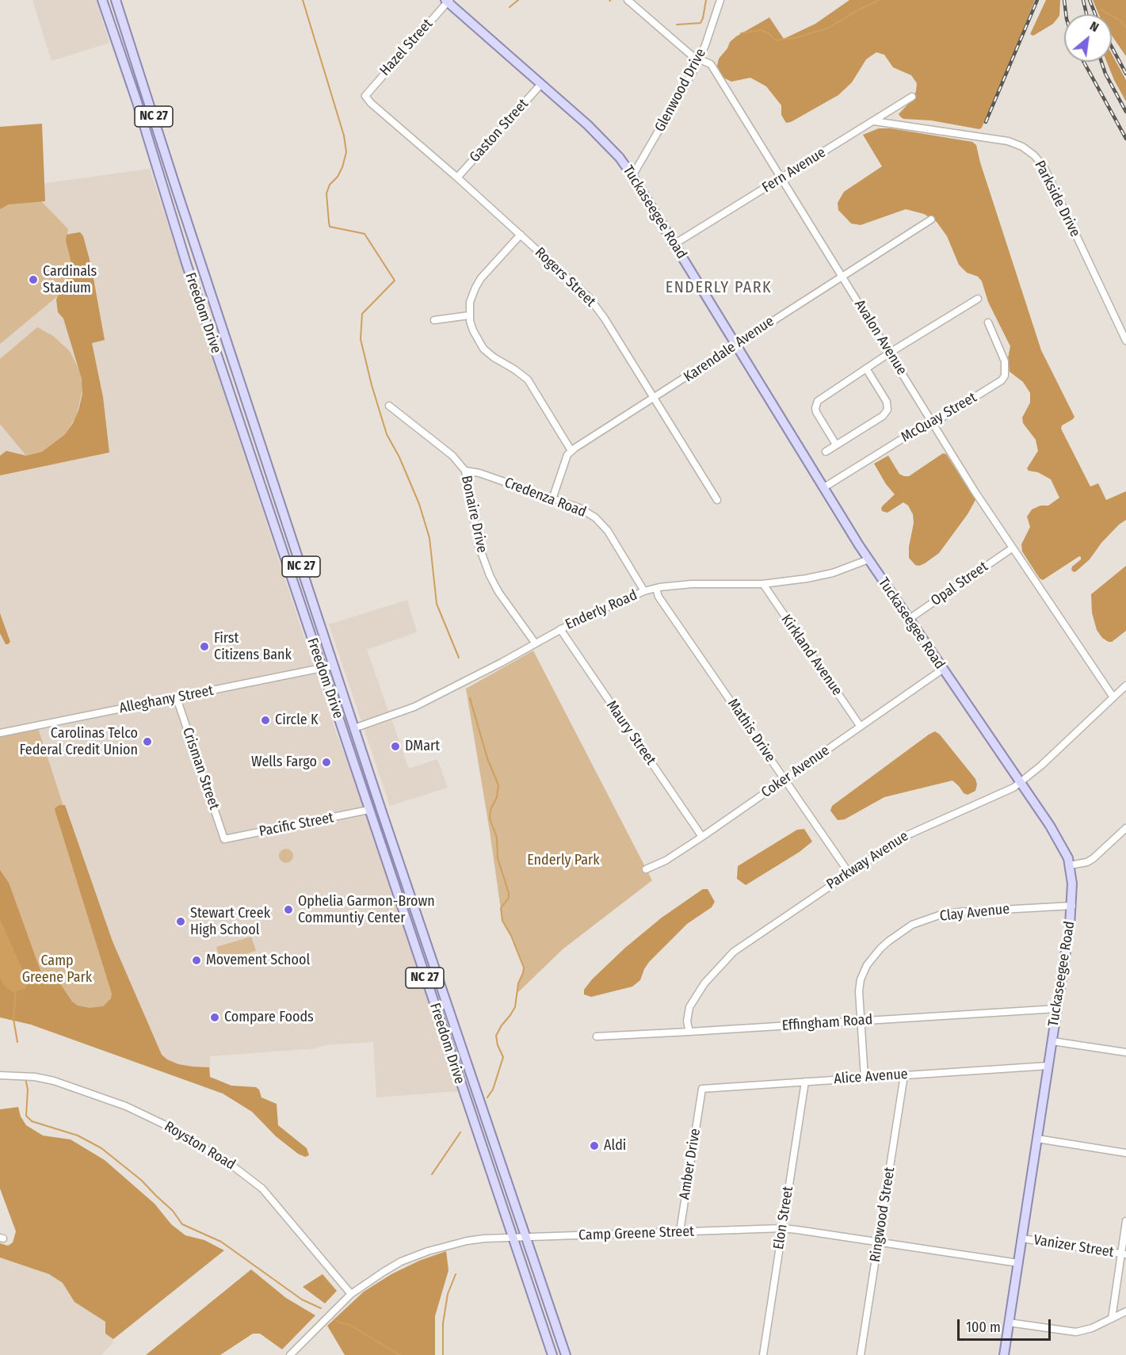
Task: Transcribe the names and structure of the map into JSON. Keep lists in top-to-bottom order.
{
  "streets": {
    "main road": ["NC 27", "Tuckaseegee Road", "Freedom Drive"],
    "street": [
      "Hazel Street",
      "Glenwood Drive",
      "Gaston Street",
      "Fern Avenue",
      "Parkside Drive",
      "Rogers Street",
      "Avalon Avenue",
      "Karendale Avenue",
      "McQuay Street",
      "Credenza Road",
      "Bonaire Drive",
      "Opal Street",
      "Enderly Road",
      "Kirkland Avenue",
      "Alleghany Street",
      "Mathis Drive",
      "Maury Street",
      "Crisman Street",
      "Coker Avenue",
      "Pacific Street",
      "Parkway Avenue",
      "Clay Avenue",
      "Effingham Road",
      "Alice Avenue",
      "Royston Road",
      "Amber Drive",
      "Ringwood Street",
      "Elon Street",
      "Camp Greene Street",
      "Vanizer Street"
    ]
  },
  "crossings": [
    ["Hazel Street", "Tuckaseegee Road"],
    ["Hazel Street", "Rogers Street"],
    ["Glenwood Drive", "Tuckaseegee Road"],
    ["Glenwood Drive", "Avalon Avenue"],
    ["Gaston Street", "Tuckaseegee Road"],
    ["Gaston Street", "Rogers Street"],
    ["Fern Avenue", "Parkside Drive"],
    ["Fern Avenue", "Tuckaseegee Road"],
    ["Fern Avenue", "Avalon Avenue"],
    ["Tuckaseegee Road", "Karendale Avenue"],
    ["Tuckaseegee Road", "McQuay Street"],
    ["Tuckaseegee Road", "Opal Street"],
    ["Tuckaseegee Road", "Enderly Road"],
    ["Tuckaseegee Road", "Coker Avenue"],
    ["Tuckaseegee Road", "Parkway Avenue"],
    ["Tuckaseegee Road", "Clay Avenue"],
    ["Tuckaseegee Road", "Effingham Road"],
    ["Tuckaseegee Road", "Alice Avenue"],
    ["Tuckaseegee Road", "Camp Greene Street"],
    ["Tuckaseegee Road", "Vanizer Street"],
    ["Rogers Street", "Karendale Avenue"],
    ["Freedom Drive", "Enderly Road"],
    ["Freedom Drive", "Alleghany Street"],
    ["Freedom Drive", "Pacific Street"],
    ["Freedom Drive", "Camp Greene Street"],
    ["Avalon Avenue", "Karendale Avenue"],
    ["Avalon Avenue", "McQuay Street"],
    ["Avalon Avenue", "Opal Street"],
    ["Avalon Avenue", "Parkway Avenue"],
    ["Credenza Road", "Bonaire Drive"],
    ["Credenza Road", "Enderly Road"],
    ["Bonaire Drive", "Enderly Road"],
    ["Enderly Road", "Kirkland Avenue"],
    ["Enderly Road", "Mathis Drive"],
    ["Enderly Road", "Maury Street"],
    ["Kirkland Avenue", "Coker Avenue"],
    ["Alleghany Street", "Crisman Street"],
    ["Mathis Drive", "Coker Avenue"],
    ["Mathis Drive", "Parkway Avenue"],
    ["Maury Street", "Coker Avenue"],
    ["Crisman Street", "Pacific Street"],
    ["Parkway Avenue", "Effingham Road"],
    ["Clay Avenue", "Effingham Road"],
    ["Clay Avenue", "Alice Avenue"],
    ["Alice Avenue", "Amber Drive"],
    ["Alice Avenue", "Ringwood Street"],
    ["Alice Avenue", "Elon Street"],
    ["Royston Road", "Camp Greene Street"],
    ["Amber Drive", "Camp Greene Street"],
    ["Ringwood Street", "Camp Greene Street"],
    ["Elon Street", "Camp Greene Street"]
  ],
  "districts": ["ENDERLY PARK"],
  "parks": ["Enderly Park", "Camp Greene Park"],
  "places": [
    "Cardinals Stadium",
    "First Citizens Bank",
    "Circle K",
    "Carolinas Telco Federal Credit Union",
    "DMart",
    "Wells Fargo",
    "Ophelia Garmon-Brown Communtiy Center",
    "Stewart Creek High School",
    "Movement School",
    "Compare Foods",
    "Aldi"
  ],
  "scale_bar": "100 m",
  "north": "top right"
}
